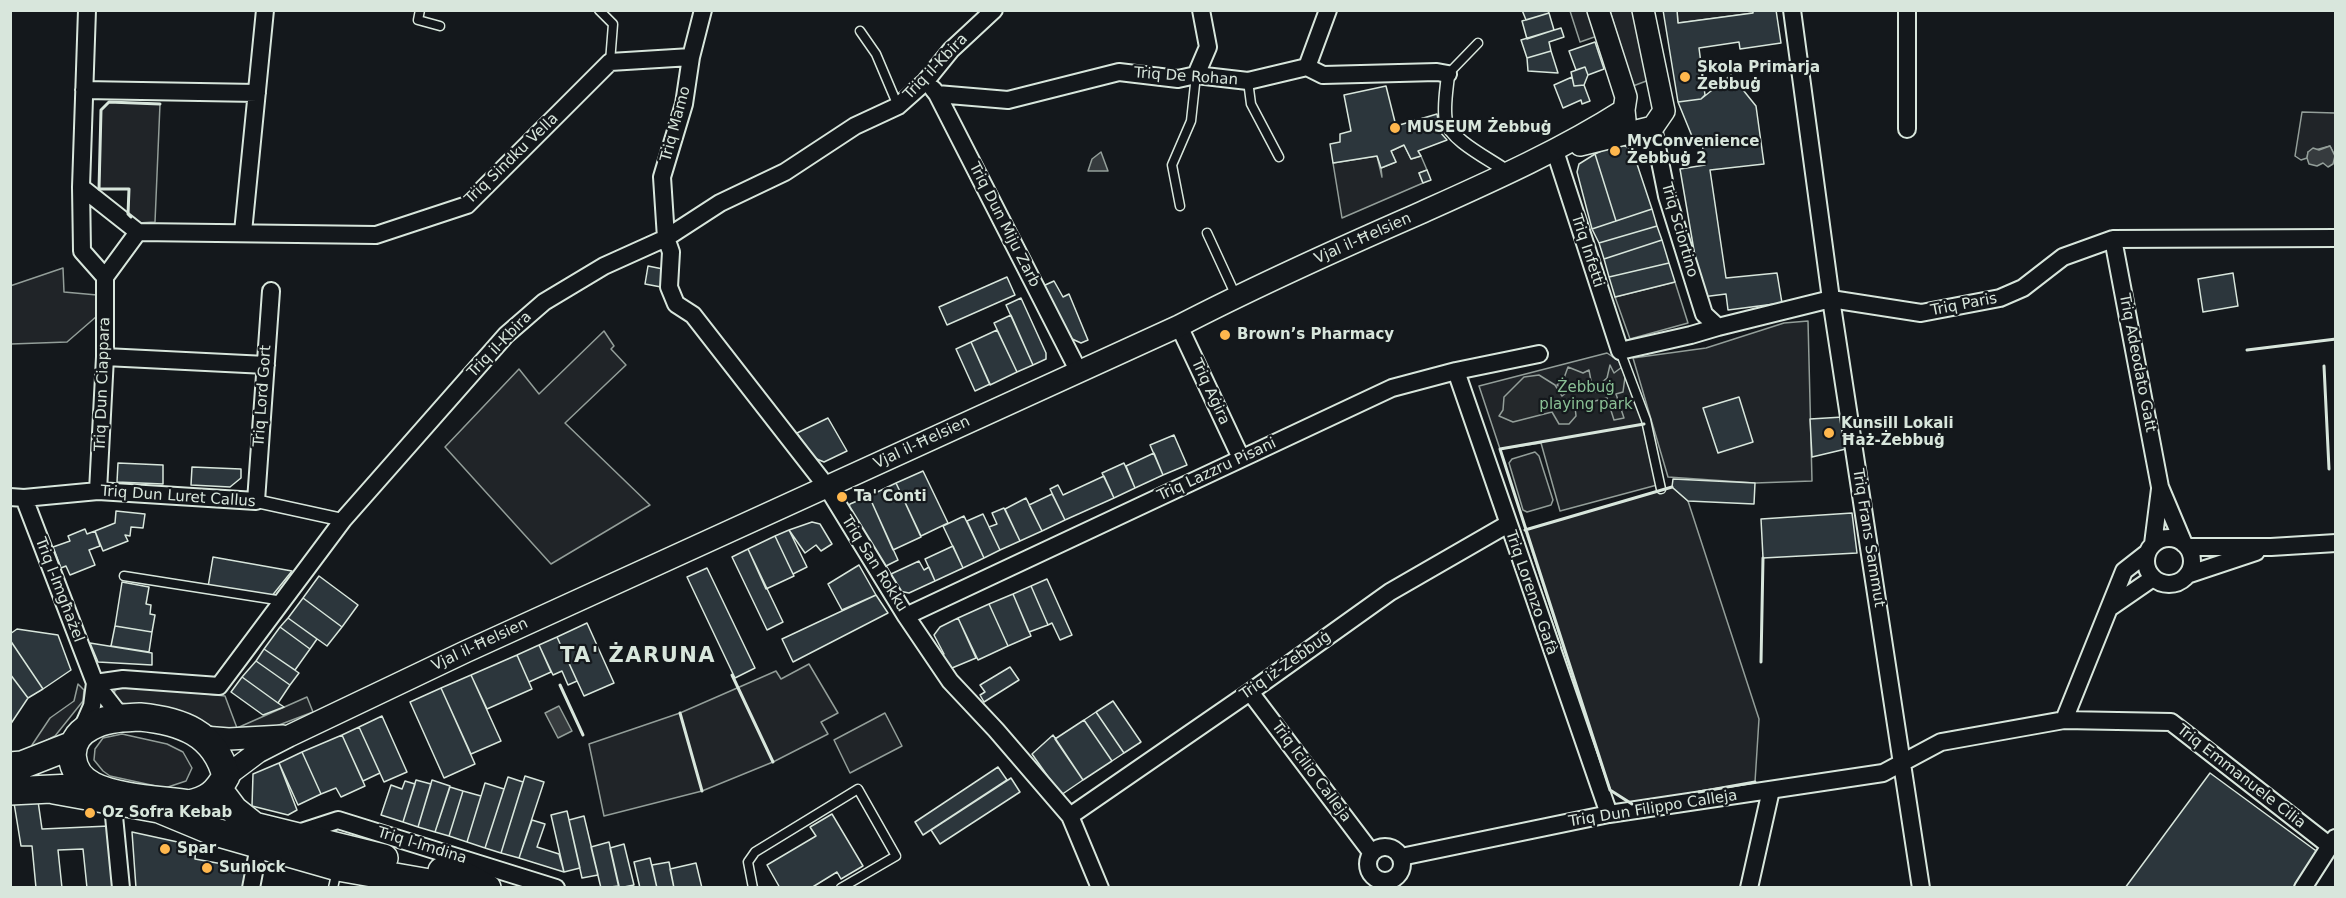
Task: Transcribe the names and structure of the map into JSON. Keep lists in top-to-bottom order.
{
  "streets": {
    "highway": ["Triq l-Imdina"],
    "street": [
      "Triq il-Kbira",
      "Triq De Rohan",
      "Triq Mamo",
      "Triq Sindku Vella",
      "Triq Dun Miju Zarb",
      "Triq Sciortino",
      "Vjal il-Ħelsien",
      "Triq Infetti",
      "Triq Paris",
      "Triq Adeodato Gatt",
      "Triq Dun Ciappara",
      "Triq Aġira",
      "Triq Lord Gort",
      "Triq Lazzru Pisani",
      "Triq Dun Luret Callus",
      "Triq Frans Sammut",
      "Triq San Rokku",
      "Triq l-Imgħażel",
      "Triq Lorenzo Gafà",
      "Triq iż-Żebbuġ",
      "Triq Icilio Calleja",
      "Triq Emmanuele Cilia",
      "Triq Dun Filippo Calleja"
    ]
  },
  "crossings": [
    ["Triq il-Kbira", "Triq De Rohan"],
    ["Triq il-Kbira", "Triq Mamo"],
    ["Triq il-Kbira", "Triq Dun Miju Zarb"],
    ["Triq il-Kbira", "Triq Dun Luret Callus"],
    ["Triq il-Kbira", "Triq San Rokku"],
    ["Triq il-Kbira", "Triq l-Imgħażel"],
    ["Triq De Rohan", "Triq Dun Miju Zarb"],
    ["Triq Mamo", "Triq San Rokku"],
    ["Triq Dun Miju Zarb", "Vjal il-Ħelsien"],
    ["Triq Sciortino", "Vjal il-Ħelsien"],
    ["Triq Sciortino", "Triq Paris"],
    ["Vjal il-Ħelsien", "Triq Infetti"],
    ["Vjal il-Ħelsien", "Triq Aġira"],
    ["Vjal il-Ħelsien", "Triq San Rokku"],
    ["Vjal il-Ħelsien", "Triq l-Imdina"],
    ["Triq Infetti", "Triq Paris"],
    ["Triq Paris", "Triq Adeodato Gatt"],
    ["Triq Paris", "Triq Frans Sammut"],
    ["Triq Dun Ciappara", "Triq Dun Luret Callus"],
    ["Triq Aġira", "Triq Lazzru Pisani"],
    ["Triq Lord Gort", "Triq Dun Luret Callus"],
    ["Triq Lazzru Pisani", "Triq San Rokku"],
    ["Triq Lazzru Pisani", "Triq Lorenzo Gafà"],
    ["Triq Dun Luret Callus", "Triq l-Imgħażel"],
    ["Triq Frans Sammut", "Triq Emmanuele Cilia"],
    ["Triq Frans Sammut", "Triq Dun Filippo Calleja"],
    ["Triq San Rokku", "Triq iż-Żebbuġ"],
    ["Triq Lorenzo Gafà", "Triq iż-Żebbuġ"],
    ["Triq Lorenzo Gafà", "Triq Dun Filippo Calleja"],
    ["Triq iż-Żebbuġ", "Triq Icilio Calleja"],
    ["Triq Icilio Calleja", "Triq Dun Filippo Calleja"],
    ["Triq Emmanuele Cilia", "Triq Dun Filippo Calleja"]
  ],
  "districts": ["TA' ŻARUNA"],
  "parks": ["Żebbuġ playing park"],
  "places": [
    "Skola Primarja Żebbuġ",
    "MUSEUM Żebbuġ",
    "MyConvenience Żebbuġ 2",
    "Brown’s Pharmacy",
    "Kunsill Lokali Ħaż-Żebbuġ",
    "Ta' Conti",
    "Oz Sofra Kebab",
    "Spar",
    "Sunlock"
  ]
}
